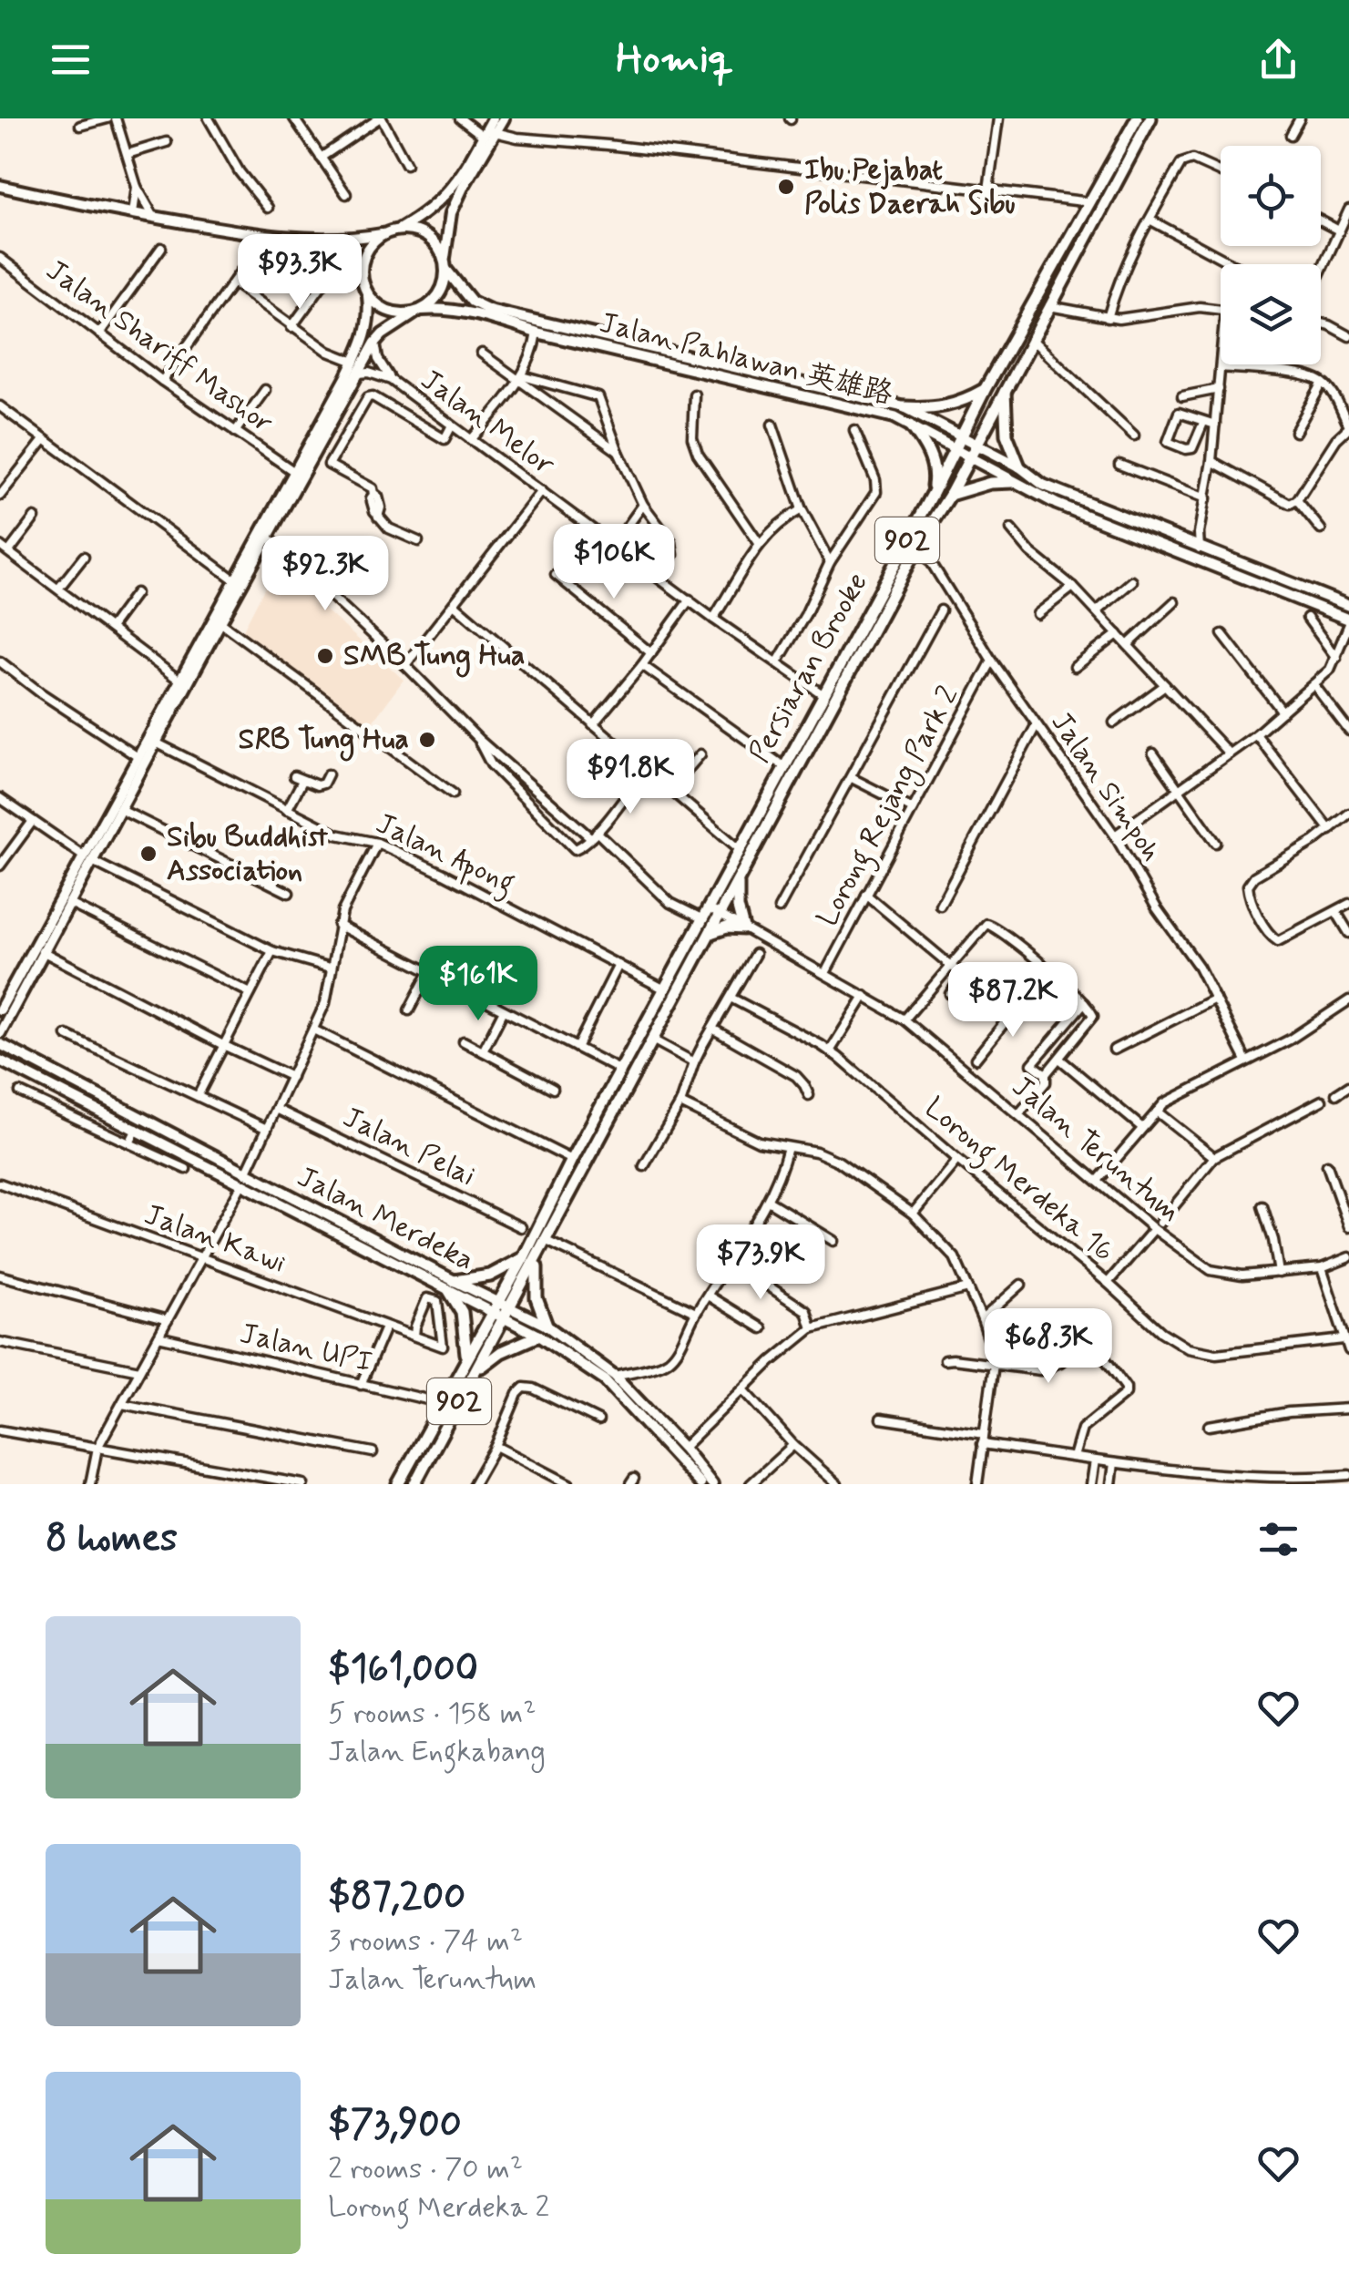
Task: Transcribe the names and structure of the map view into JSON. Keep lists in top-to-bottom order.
{
  "streets": {
    "main road": [
      "Jalan Pahlawan 英雄路",
      "902",
      "Persiaran Brooke",
      "Jalan Merdeka"
    ],
    "street": [
      "Jalan Shariff Mashor",
      "Jalan Melor",
      "Jalan Simpoh",
      "Lorong Rejang Park 2",
      "Jalan Apong",
      "Jalan Pelai",
      "Jalan Teruntum",
      "Lorong Merdeka 16",
      "Jalan Kawi",
      "Jalan UPI"
    ]
  },
  "crossings": [
    ["Jalan Pahlawan 英雄路", "Persiaran Brooke"],
    ["Jalan Melor", "Persiaran Brooke"],
    ["Persiaran Brooke", "Jalan Simpoh"],
    ["Persiaran Brooke", "Jalan Apong"],
    ["Persiaran Brooke", "Jalan Teruntum"],
    ["Persiaran Brooke", "Jalan Merdeka"],
    ["Persiaran Brooke", "Jalan UPI"],
    ["Jalan Simpoh", "Lorong Rejang Park 2"],
    ["Lorong Rejang Park 2", "Jalan Teruntum"]
  ],
  "places": [
    "Ibu Pejabat Polis Daerah Sibu",
    "SMB Tung Hua",
    "SRB Tung Hua",
    "Sibu Buddhist Association"
  ],
  "page": {
    "header": "Homiq",
    "price": [
      "$93.3K",
      "$106K",
      "$92.3K",
      "$91.8K",
      "$161K",
      "$87.2K",
      "$73.9K",
      "$68.3K"
    ],
    "heading": "8 homes",
    "list": [
      {
        "name": "$161,000",
        "note": "5 rooms · 158 m² · Jalan Engkabang"
      },
      {
        "name": "$87,200",
        "note": "3 rooms · 74 m² · Jalan Teruntum"
      },
      {
        "name": "$73,900",
        "note": "2 rooms · 70 m² · Lorong Merdeka 2"
      }
    ]
  }
}
